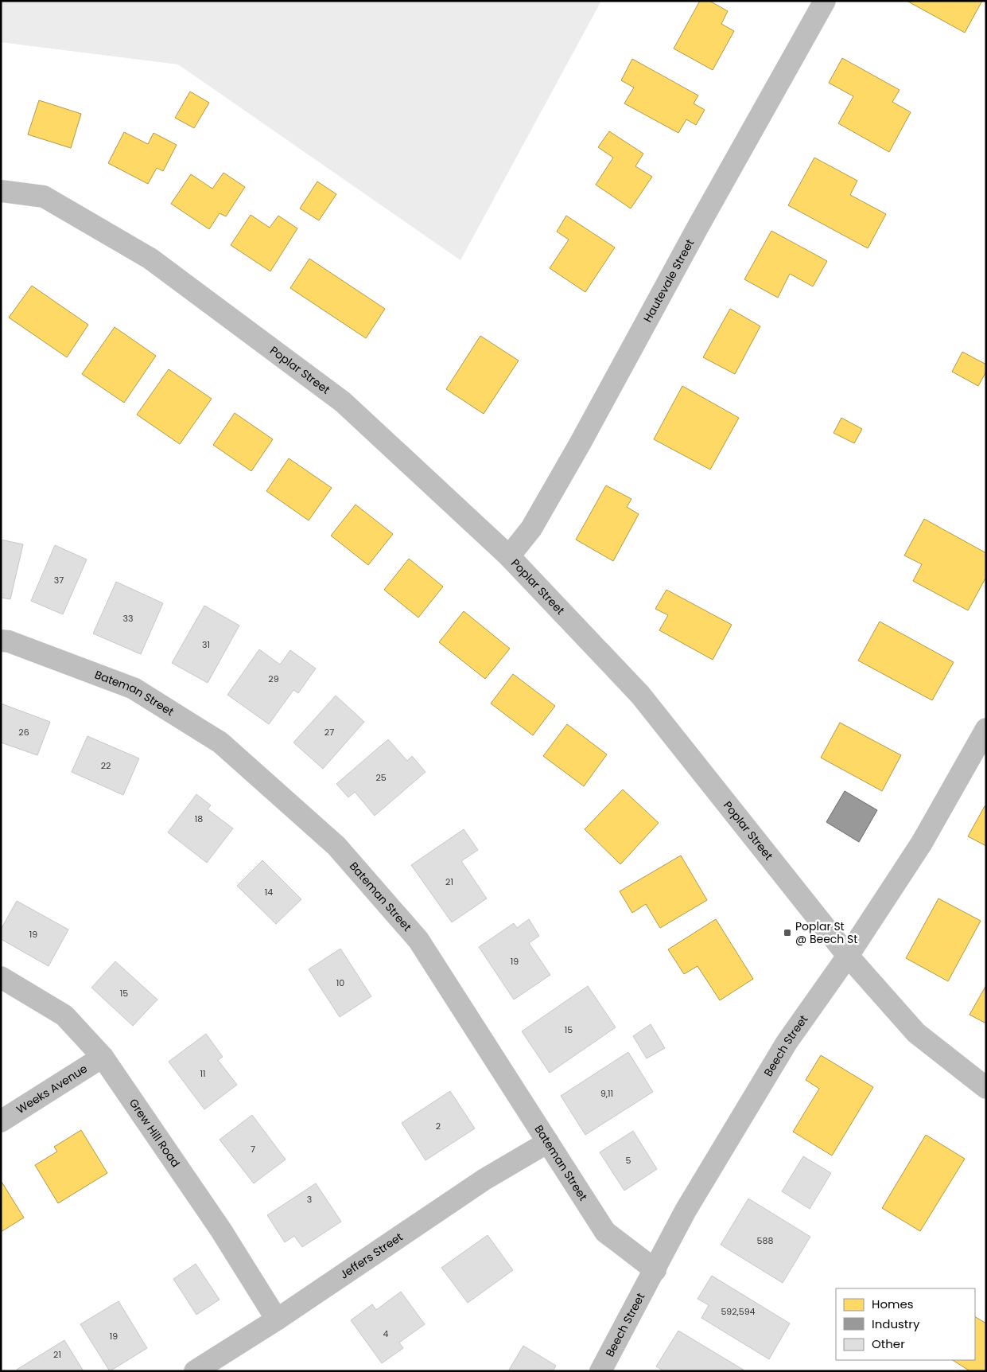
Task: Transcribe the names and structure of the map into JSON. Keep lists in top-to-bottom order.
{
  "streets": {
    "street": [
      "Hautevale Street",
      "Poplar Street",
      "Bateman Street",
      "Beech Street",
      "Weeks Avenue",
      "Grew Hill Road",
      "Jeffers Street"
    ]
  },
  "crossings": [
    ["Hautevale Street", "Poplar Street"],
    ["Poplar Street", "Beech Street"],
    ["Bateman Street", "Beech Street"],
    ["Bateman Street", "Jeffers Street"],
    ["Weeks Avenue", "Grew Hill Road"],
    ["Grew Hill Road", "Jeffers Street"]
  ],
  "places": {
    "transit": ["Poplar St @ Beech St"]
  },
  "house_numbers": [
    "37",
    "33",
    "31",
    "29",
    "26",
    "27",
    "22",
    "25",
    "18",
    "21",
    "14",
    "19",
    "19",
    "10",
    "15",
    "15",
    "11",
    "9,11",
    "2",
    "7",
    "5",
    "3",
    "588",
    "592,594",
    "4",
    "19",
    "21"
  ],
  "legend": ["Homes", "Industry", "Other"]
}
